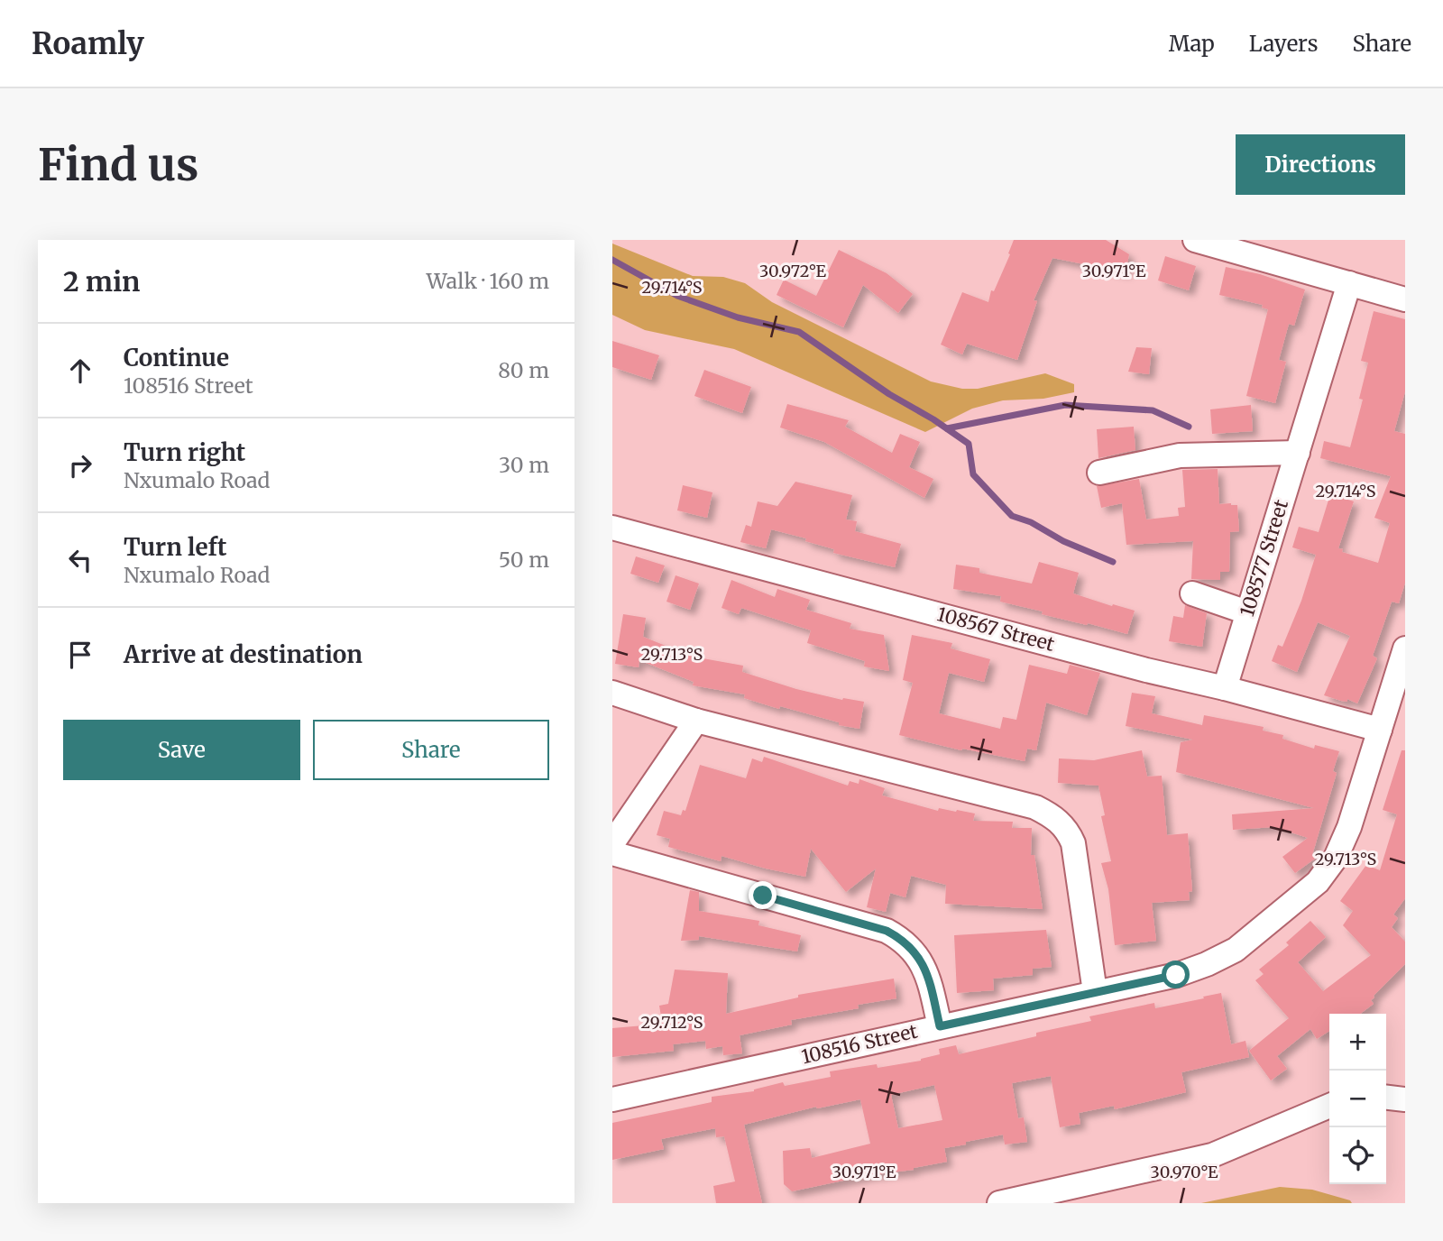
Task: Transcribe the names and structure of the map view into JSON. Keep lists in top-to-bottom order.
{
  "streets": {
    "street": ["108577 Street", "108567 Street", "108516 Street"]
  },
  "crossings": [
    ["108577 Street", "108567 Street"],
    ["108567 Street", "108516 Street"]
  ],
  "page": {
    "header": "Roamly",
    "nav": ["Map", "Layers", "Share"],
    "buttons": [
      "Directions",
      ["Save", "Share"]
    ],
    "title": "Find us",
    "heading": ["2 min", "Walk · 160 m"],
    "list": [
      ["Continue", "108516 Street", "80 m"],
      ["Turn right", "Nxumalo Road", "30 m"],
      ["Turn left", "Nxumalo Road", "50 m"],
      "Arrive at destination"
    ],
    "map_buttons": ["+", "−"]
  },
  "coordinates": [
    "30.972°E",
    "30.971°E",
    "29.714°S",
    "29.713°S",
    "29.712°S",
    "30.970°E"
  ]
}
